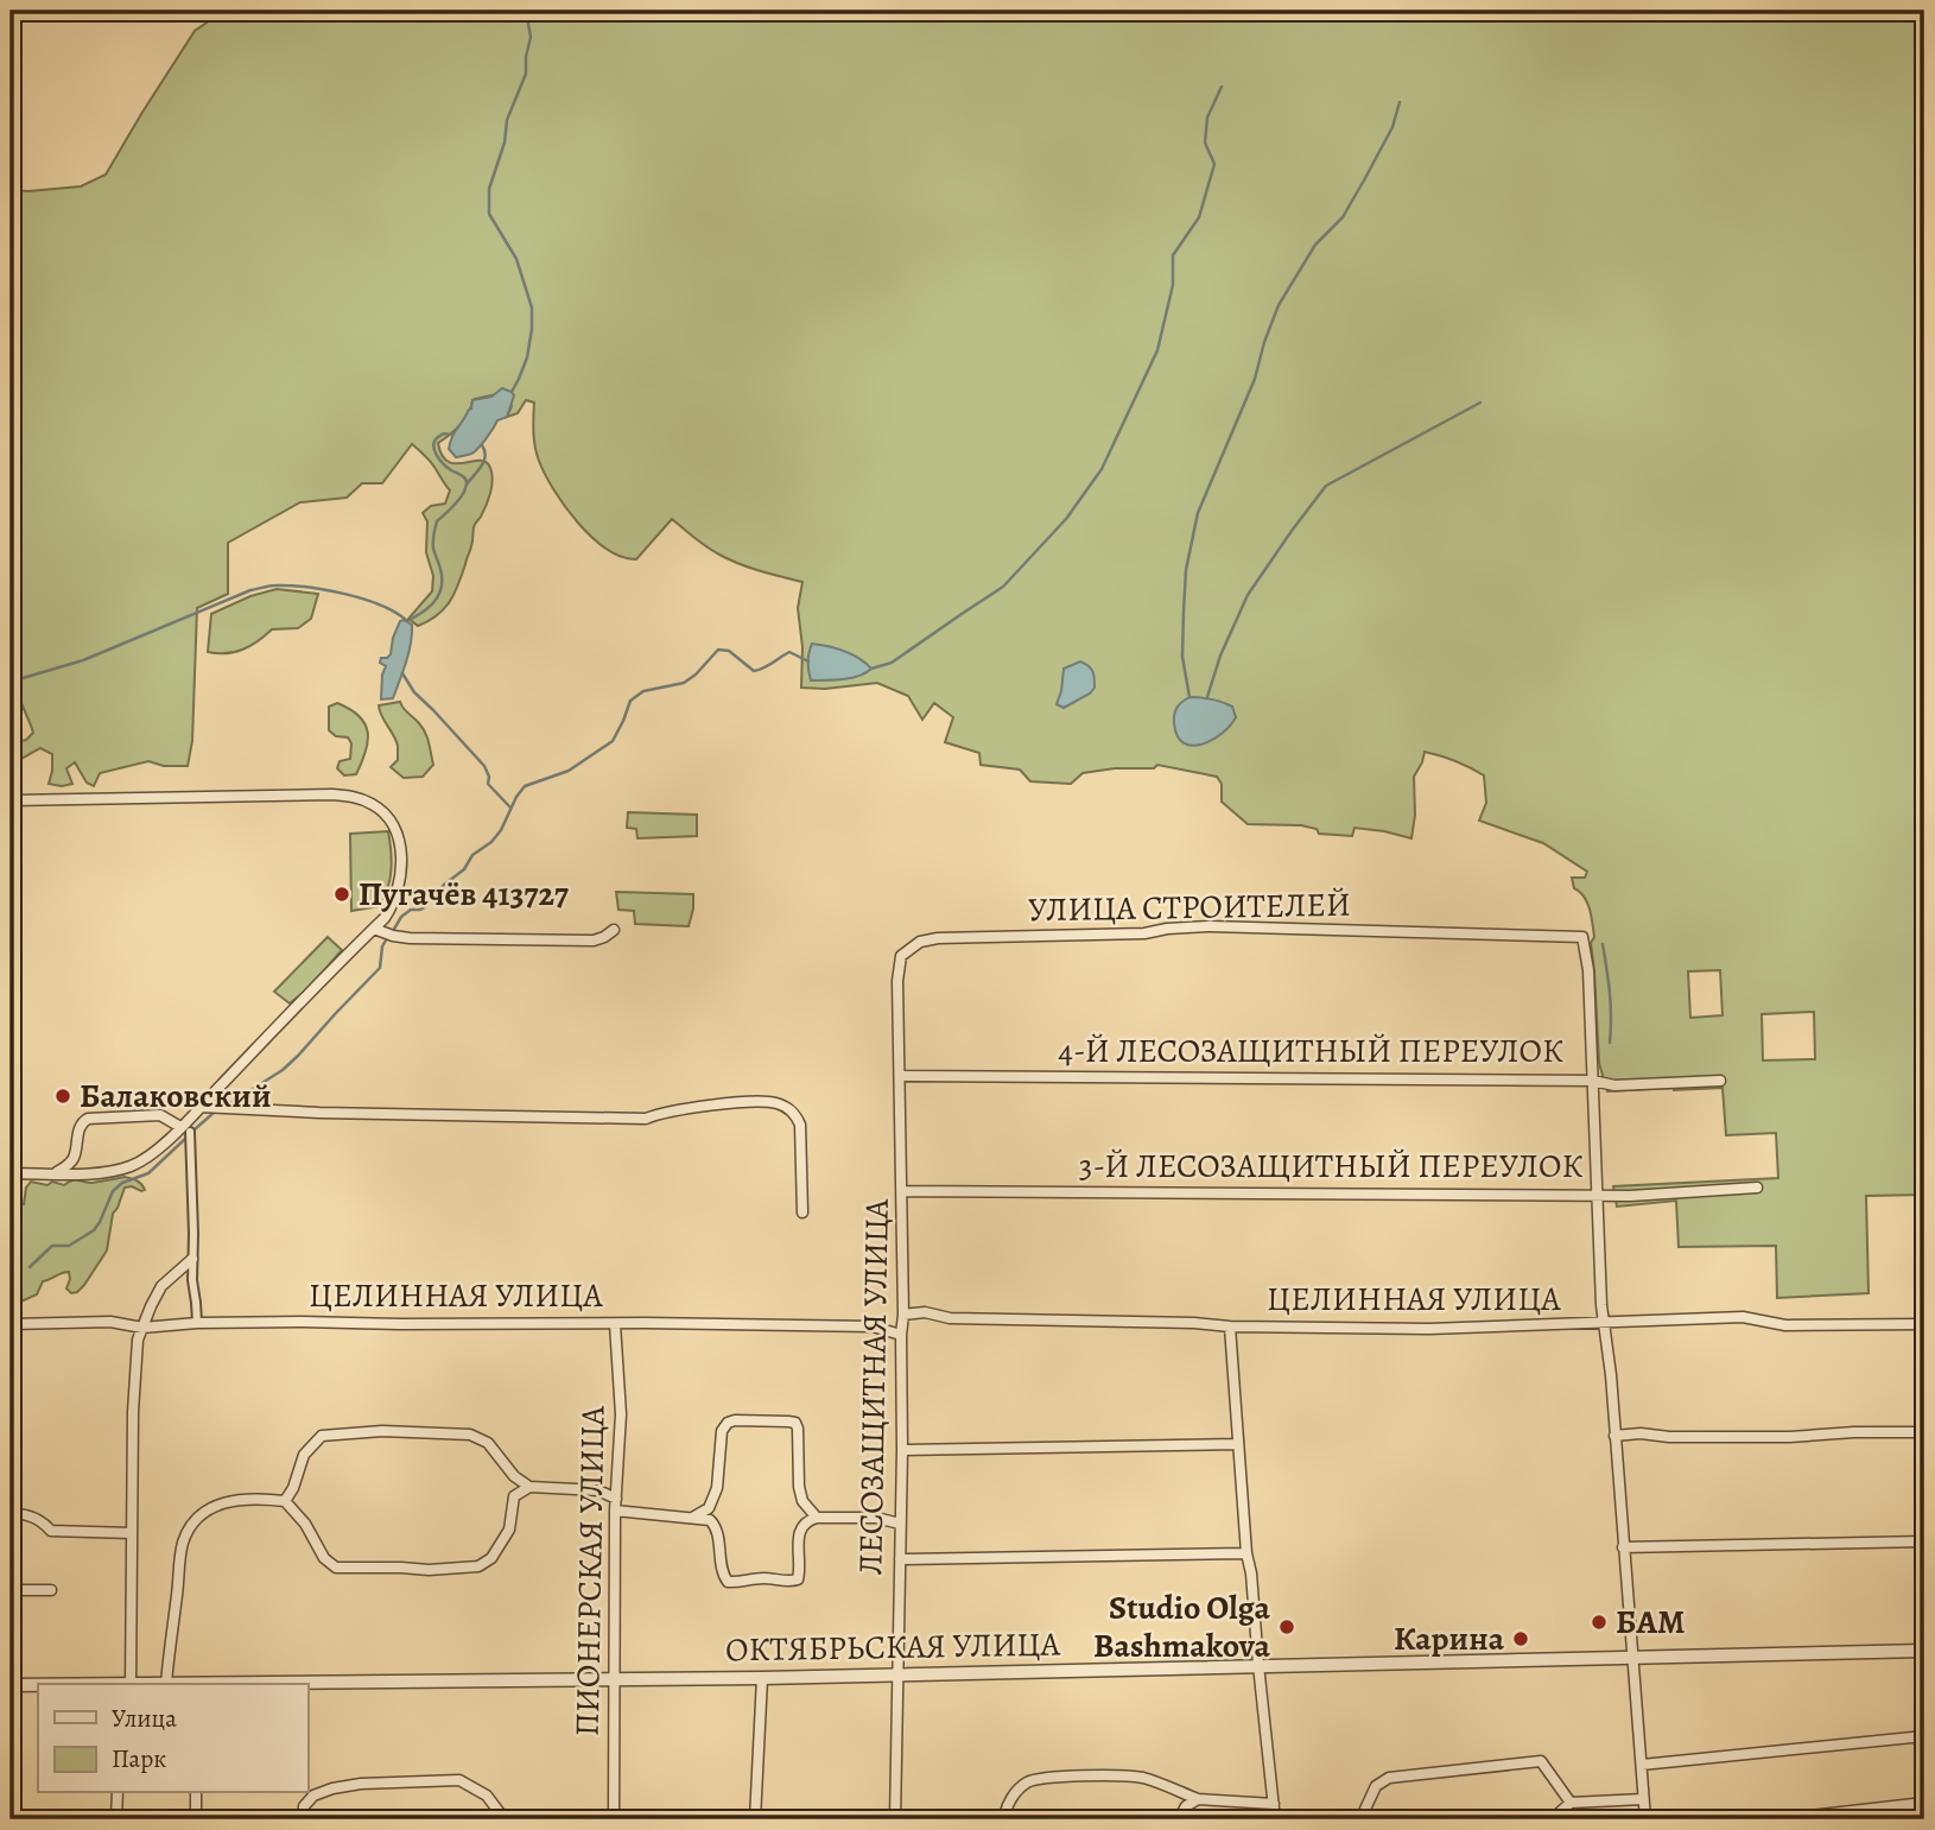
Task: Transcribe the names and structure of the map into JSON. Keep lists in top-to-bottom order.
{
  "streets": {
    "street": [
      "УЛИЦА СТРОИТЕЛЕЙ",
      "4-Й ЛЕСОЗАЩИТНЫЙ ПЕРЕУЛОК",
      "3-Й ЛЕСОЗАЩИТНЫЙ ПЕРЕУЛОК",
      "ЦЕЛИННАЯ УЛИЦА",
      "ЛЕСОЗАЩИТНАЯ УЛИЦА",
      "ПИОНЕРСКАЯ УЛИЦА",
      "ОКТЯБРЬСКАЯ УЛИЦА"
    ]
  },
  "crossings": [
    ["УЛИЦА СТРОИТЕЛЕЙ", "4-Й ЛЕСОЗАЩИТНЫЙ ПЕРЕУЛОК"],
    ["УЛИЦА СТРОИТЕЛЕЙ", "ЛЕСОЗАЩИТНАЯ УЛИЦА"],
    ["4-Й ЛЕСОЗАЩИТНЫЙ ПЕРЕУЛОК", "ЛЕСОЗАЩИТНАЯ УЛИЦА"],
    ["3-Й ЛЕСОЗАЩИТНЫЙ ПЕРЕУЛОК", "ЛЕСОЗАЩИТНАЯ УЛИЦА"],
    ["ЦЕЛИННАЯ УЛИЦА", "ЛЕСОЗАЩИТНАЯ УЛИЦА"],
    ["ЦЕЛИННАЯ УЛИЦА", "ПИОНЕРСКАЯ УЛИЦА"],
    ["ЛЕСОЗАЩИТНАЯ УЛИЦА", "ОКТЯБРЬСКАЯ УЛИЦА"],
    ["ПИОНЕРСКАЯ УЛИЦА", "ОКТЯБРЬСКАЯ УЛИЦА"]
  ],
  "places": [
    "Пугачёв 413727",
    "Балаковский",
    "БАМ",
    "Studio Olga Bashmakova",
    "Карина"
  ],
  "legend": ["Улица", "Парк"]
}
